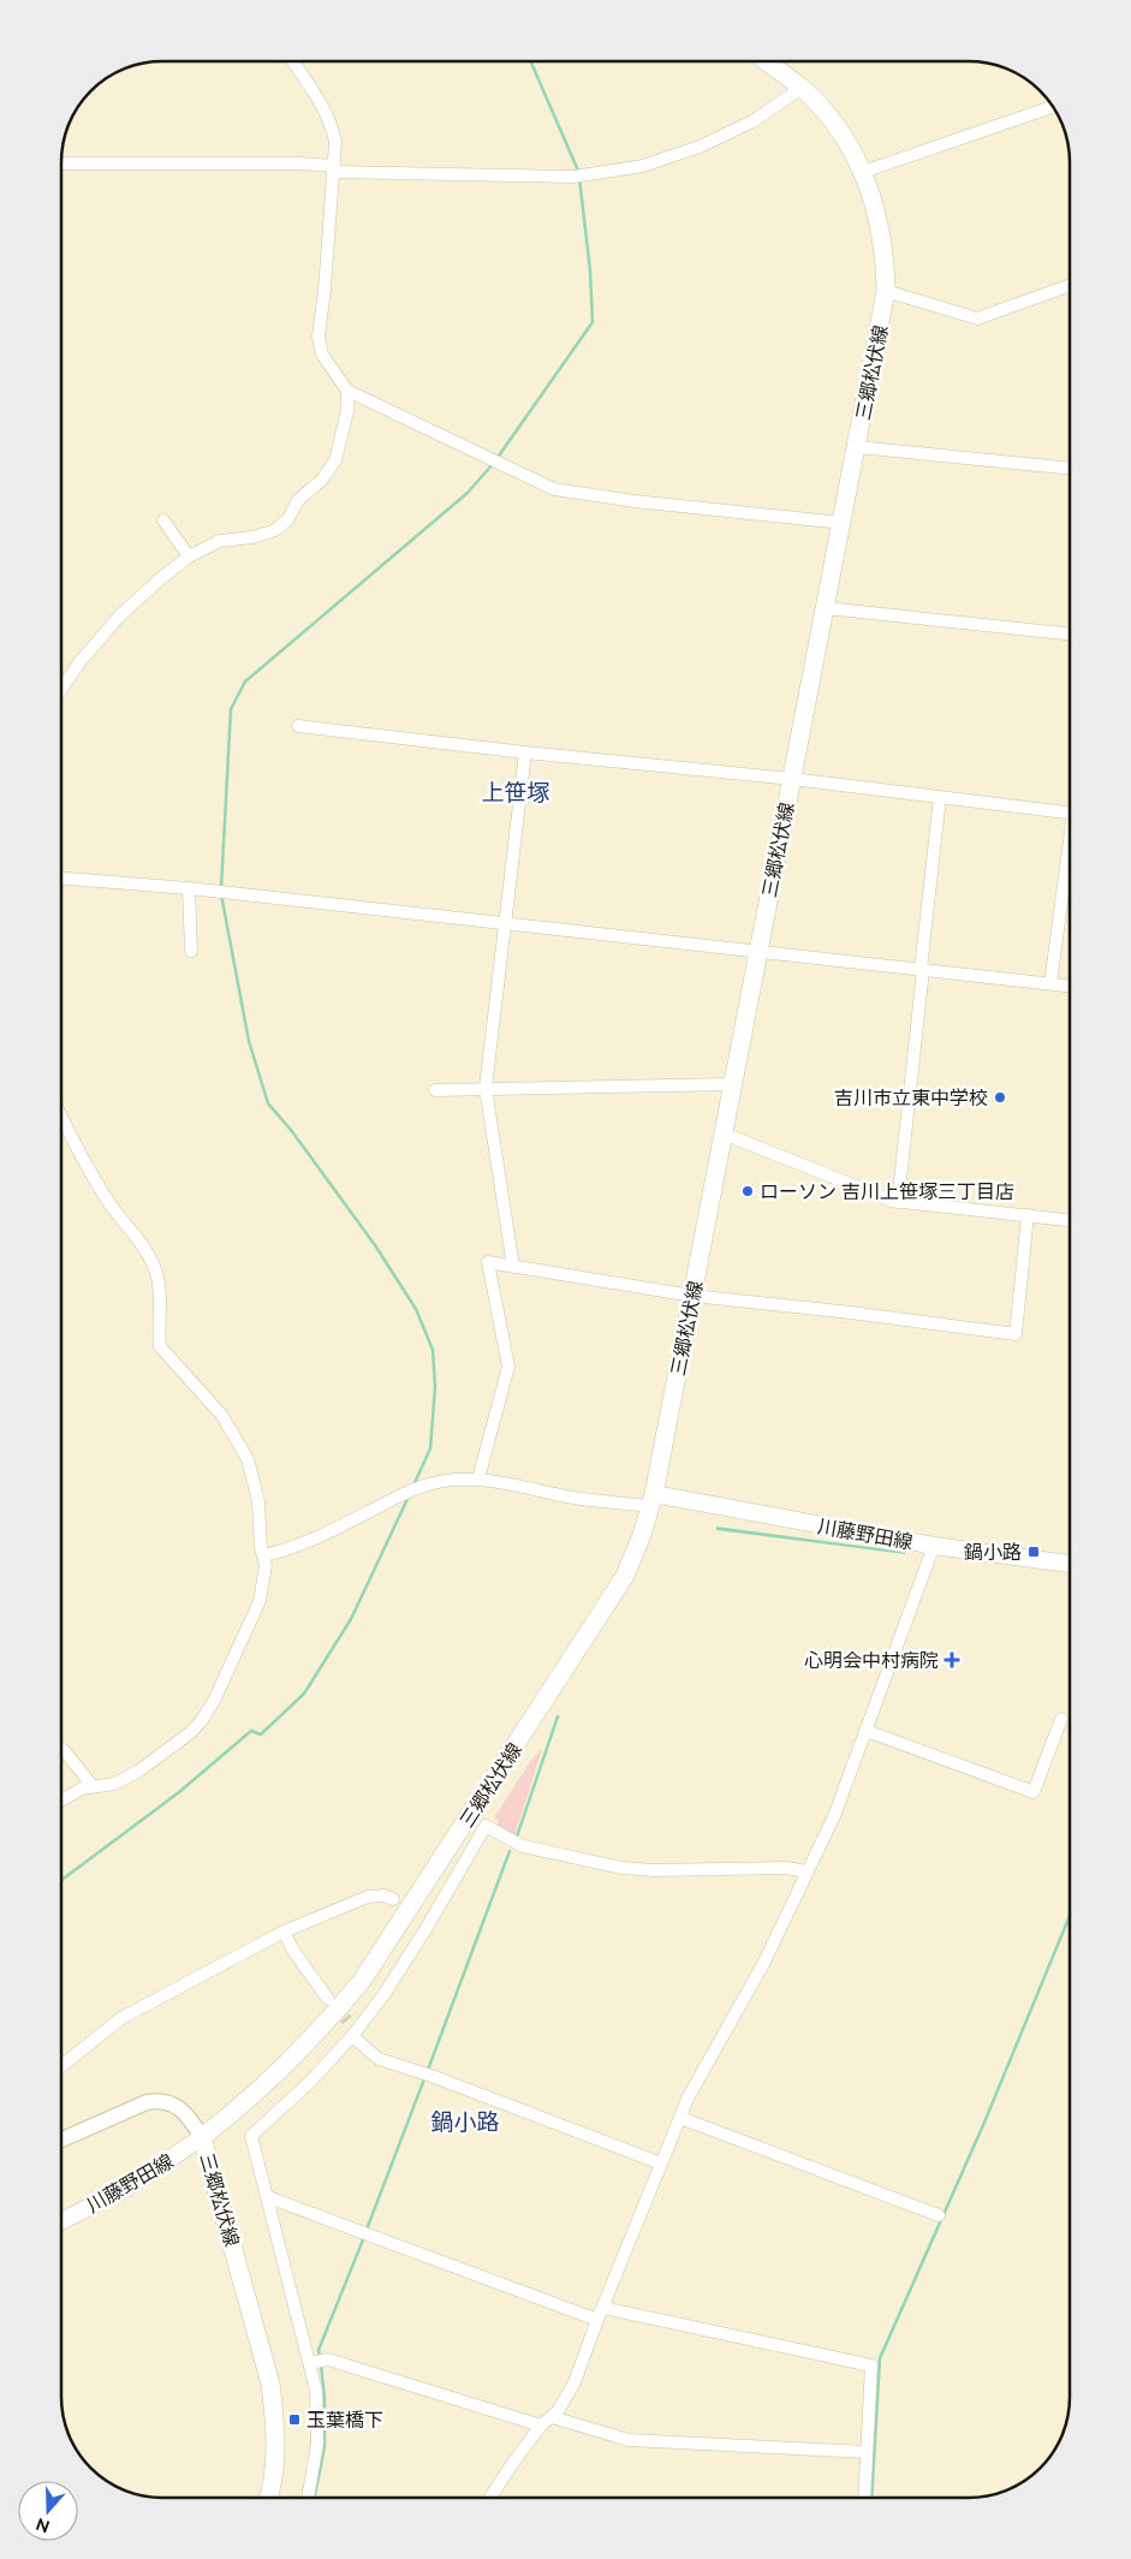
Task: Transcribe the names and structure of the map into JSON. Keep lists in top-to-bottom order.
{
  "streets": {
    "main road": ["三郷松伏線", "川藤野田線"]
  },
  "crossings": [
    ["三郷松伏線", "川藤野田線"]
  ],
  "districts": ["上笹塚", "鍋小路"],
  "places": {
    "other": ["吉川市立東中学校", "ローソン 吉川上笹塚三丁目店"],
    "transit": ["鍋小路", "玉葉橋下"],
    "health": ["心明会中村病院"]
  },
  "north": "bottom"
}
